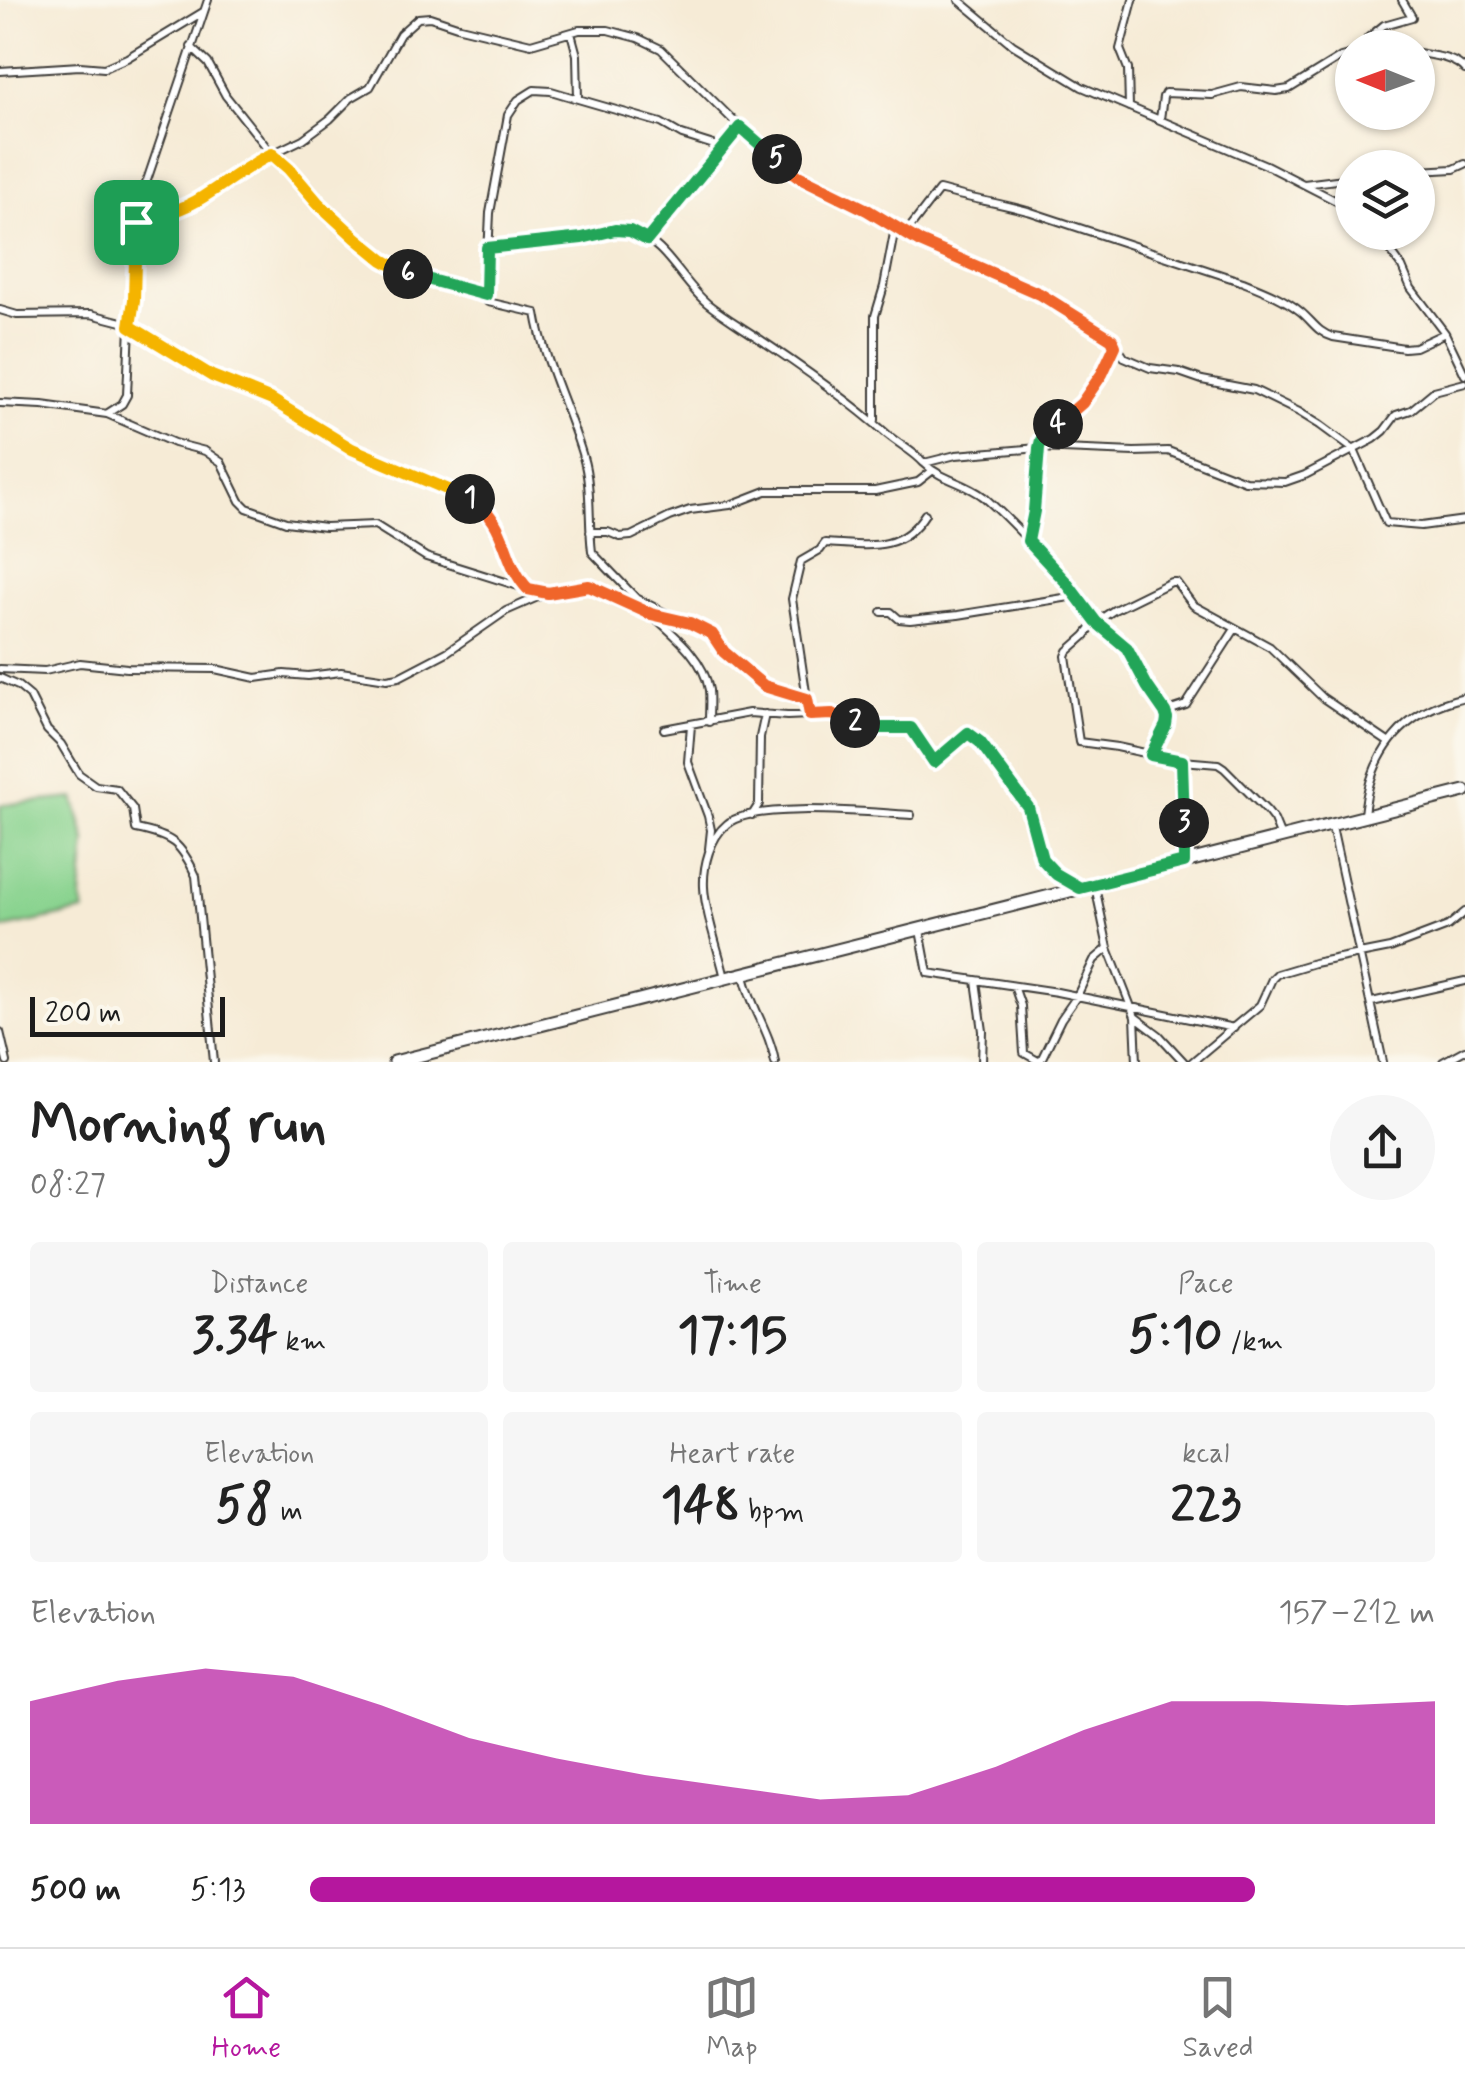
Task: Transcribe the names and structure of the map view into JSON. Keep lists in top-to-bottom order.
{
  "scale_bar": "200 m",
  "north": "left",
  "page": {
    "pins": [
      "5",
      "6",
      "4",
      "1",
      "2",
      "3"
    ],
    "scale": "200 m",
    "heading": ["Morning run", "08:27"],
    "stats": [
      ["Distance", "3.34 km"],
      ["Time", "17:15"],
      ["Pace", "5:10 /km"],
      ["Elevation", "58 m"],
      ["Heart rate", "148 bpm"],
      ["kcal", "223"]
    ],
    "chart": ["Elevation", "157–212 m"],
    "list": [
      {
        "name": "500 m",
        "note": "5:13"
      }
    ],
    "tabs": ["Home", "Map", "Saved"]
  }
}
